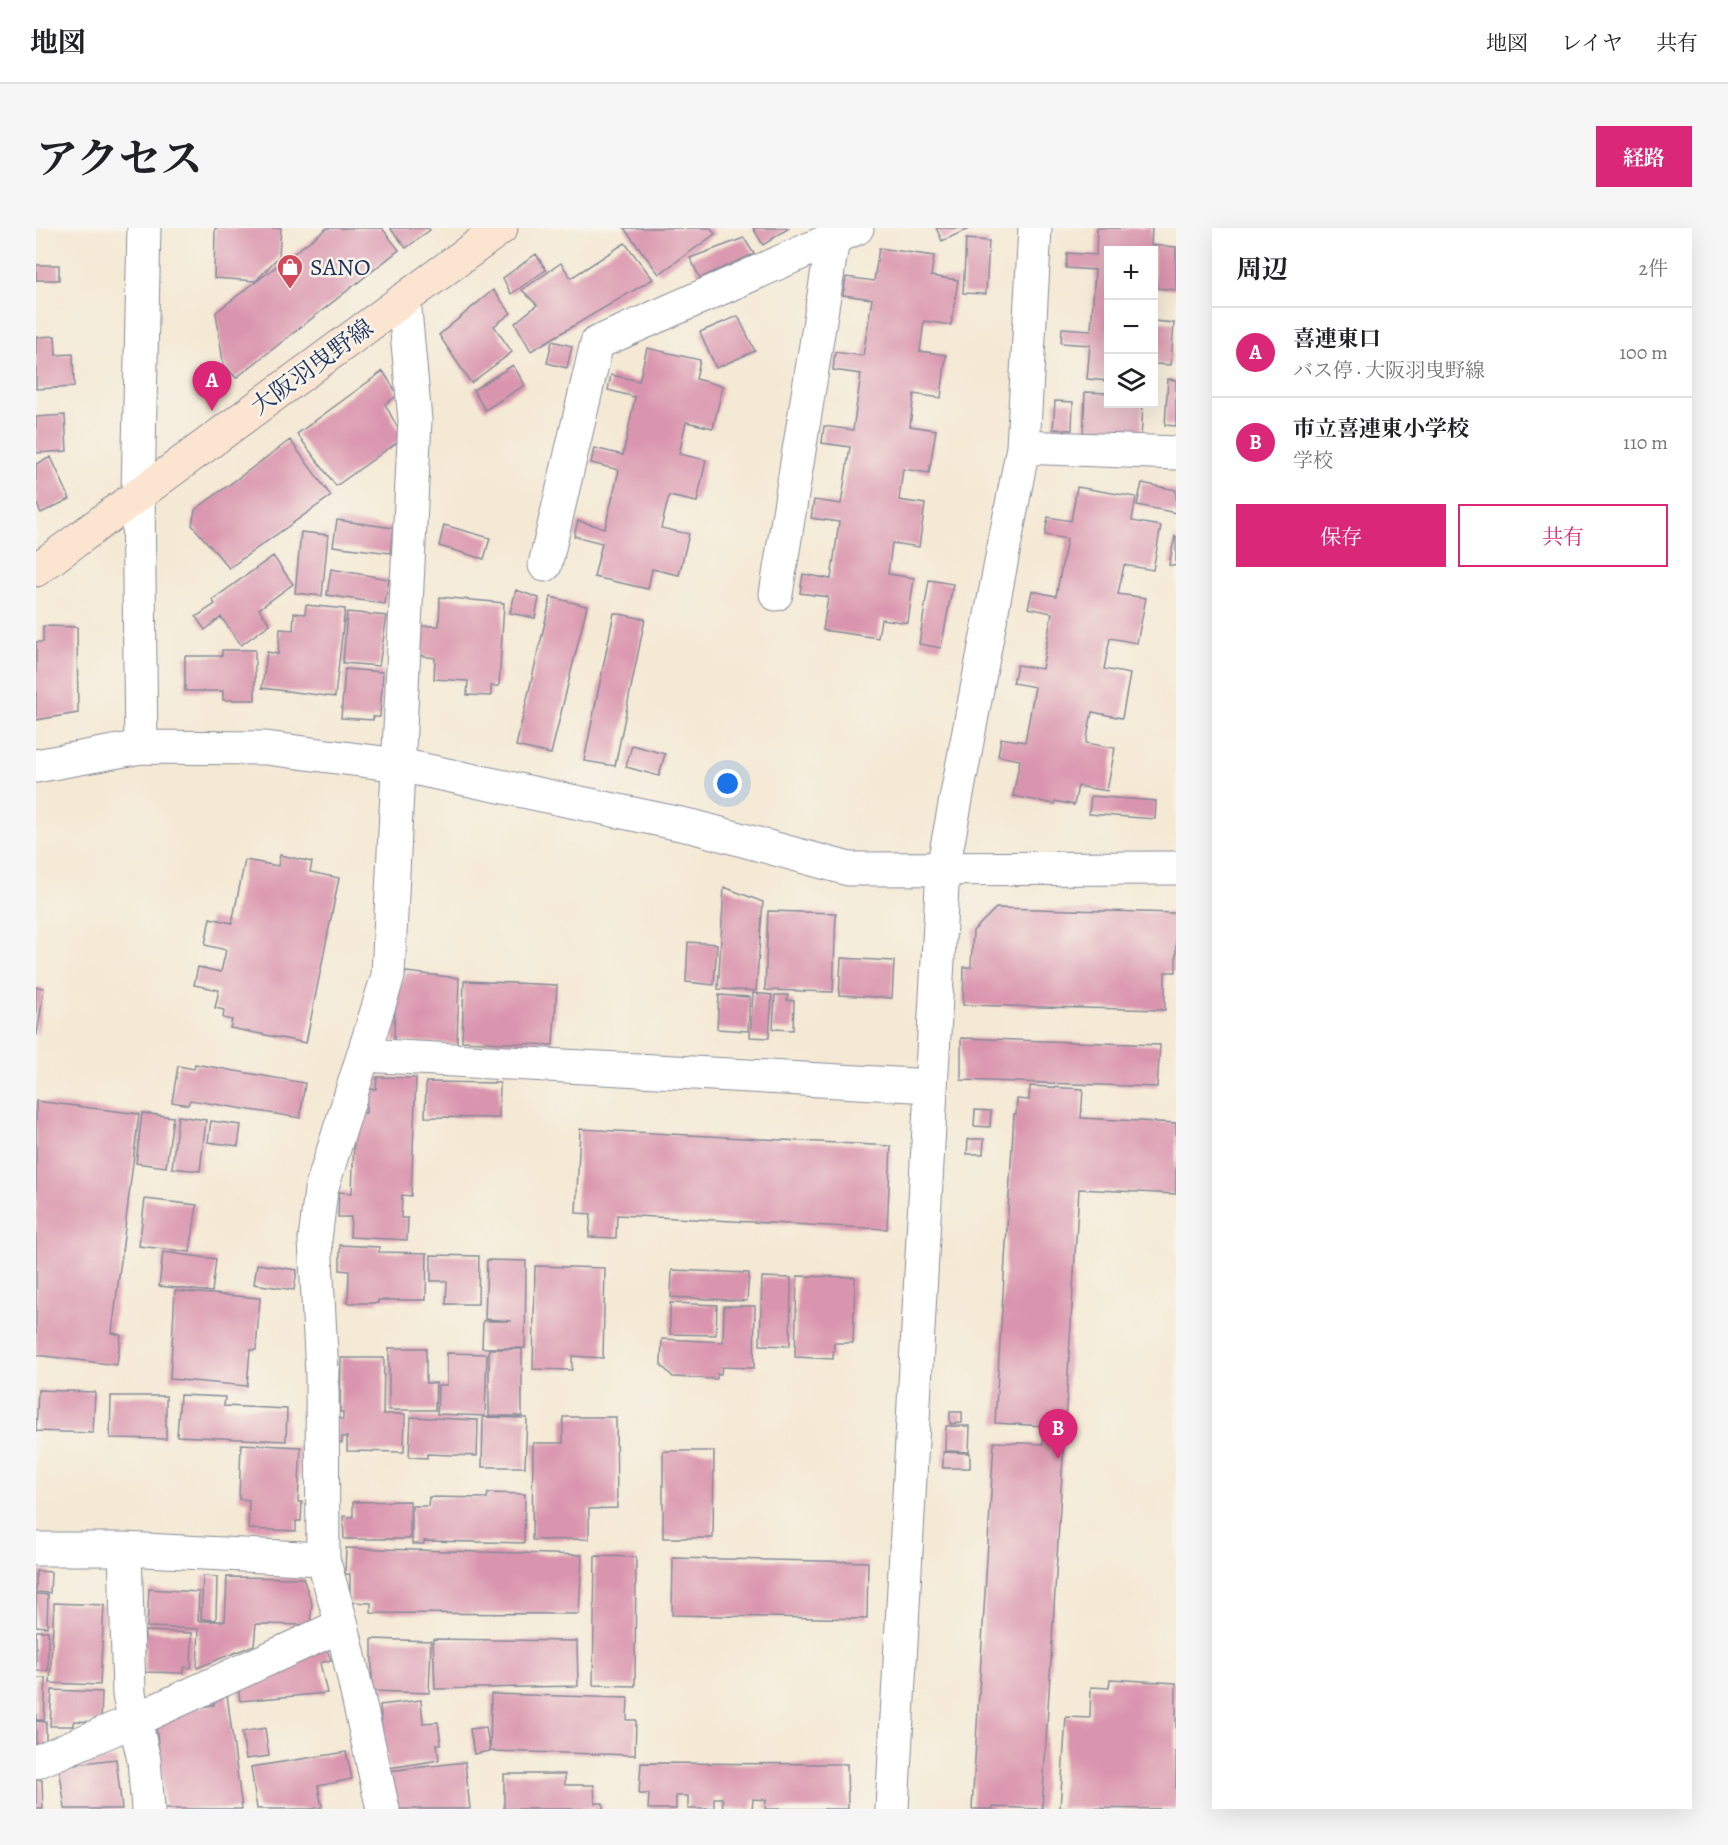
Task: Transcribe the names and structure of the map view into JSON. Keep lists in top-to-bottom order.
{
  "streets": {
    "main road": ["大阪羽曳野線"]
  },
  "places": {
    "shop": ["SANO"]
  },
  "page": {
    "header": "地図",
    "nav": ["地図", "レイヤ", "共有"],
    "title": "アクセス",
    "buttons": [
      "経路",
      ["保存", "共有"]
    ],
    "heading": ["周辺", "2件"],
    "map_buttons": ["+", "−"],
    "list": [
      {
        "mark": "A",
        "name": "喜連東口",
        "note": "バス停 · 大阪羽曳野線",
        "value": "100 m"
      },
      {
        "mark": "B",
        "name": "市立喜連東小学校",
        "note": "学校",
        "value": "110 m"
      }
    ],
    "pins": ["A", "B"]
  }
}
